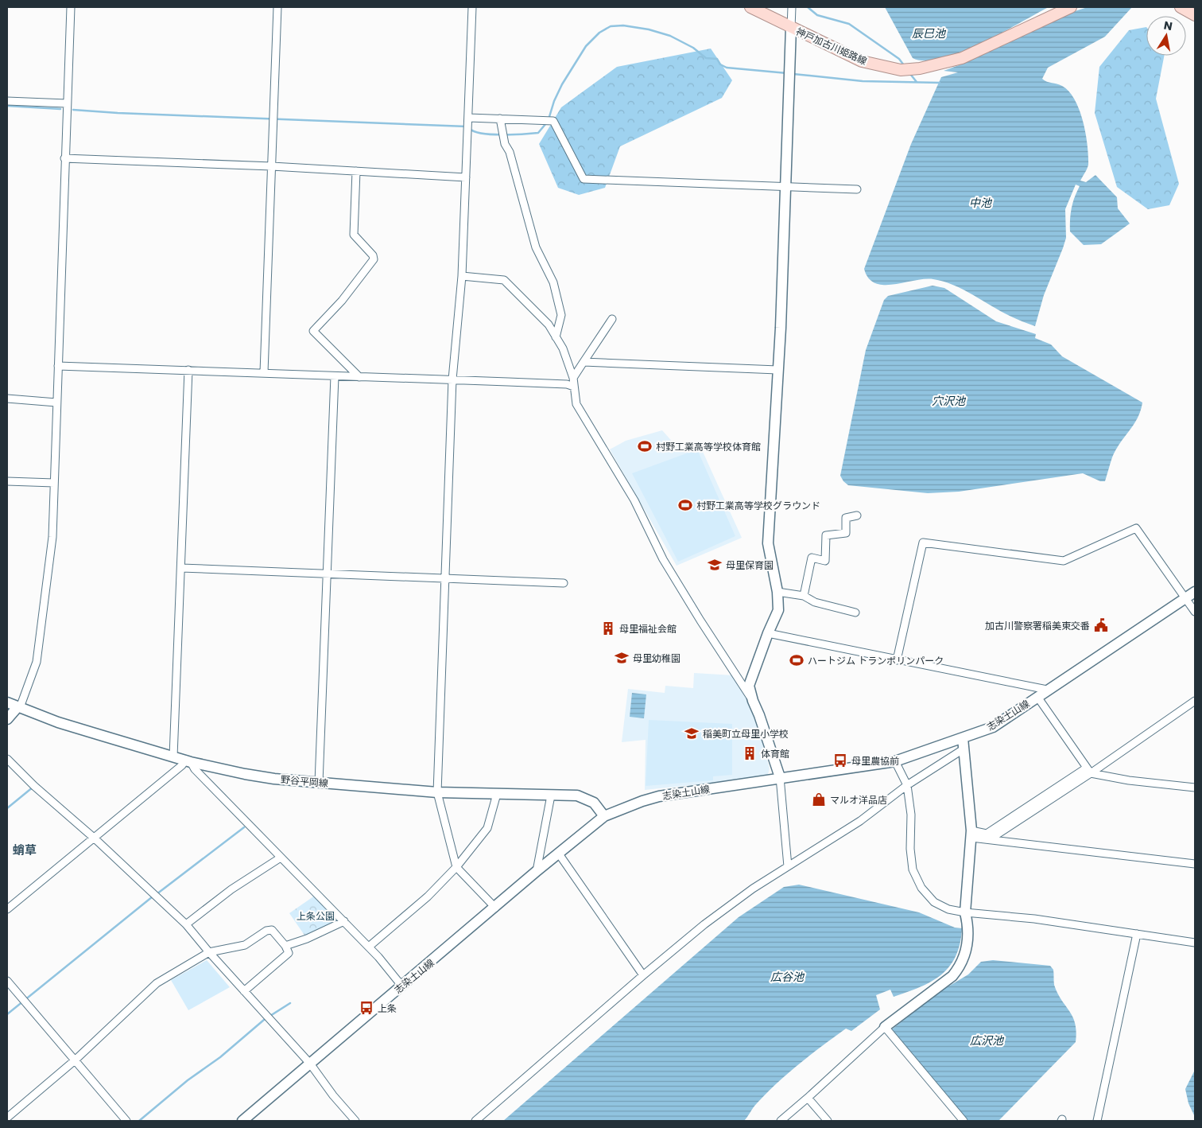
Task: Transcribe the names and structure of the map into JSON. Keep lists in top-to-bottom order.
{
  "streets": {
    "main road": ["神戸加古川姫路線", "志染土山線", "野谷平岡線"]
  },
  "crossings": [
    ["志染土山線", "野谷平岡線"]
  ],
  "districts": ["蛸草"],
  "water": [
    "辰巳池",
    "中池",
    "穴沢池",
    "広谷池",
    "広沢池"
  ],
  "parks": ["上条公園"],
  "places": {
    "sports": ["村野工業高等学校体育館", "村野工業高等学校グラウンド", "ハートジム トランポリンパーク"],
    "school or university": ["母里保育園", "母里幼稚園", "稲美町立母里小学校"],
    "public building": ["加古川警察署稲美東交番"],
    "building": ["母里福祉会館", "体育館"],
    "bus stop": ["母里農協前", "上条"],
    "shop": ["マルオ洋品店"]
  },
  "north": "top"
}
